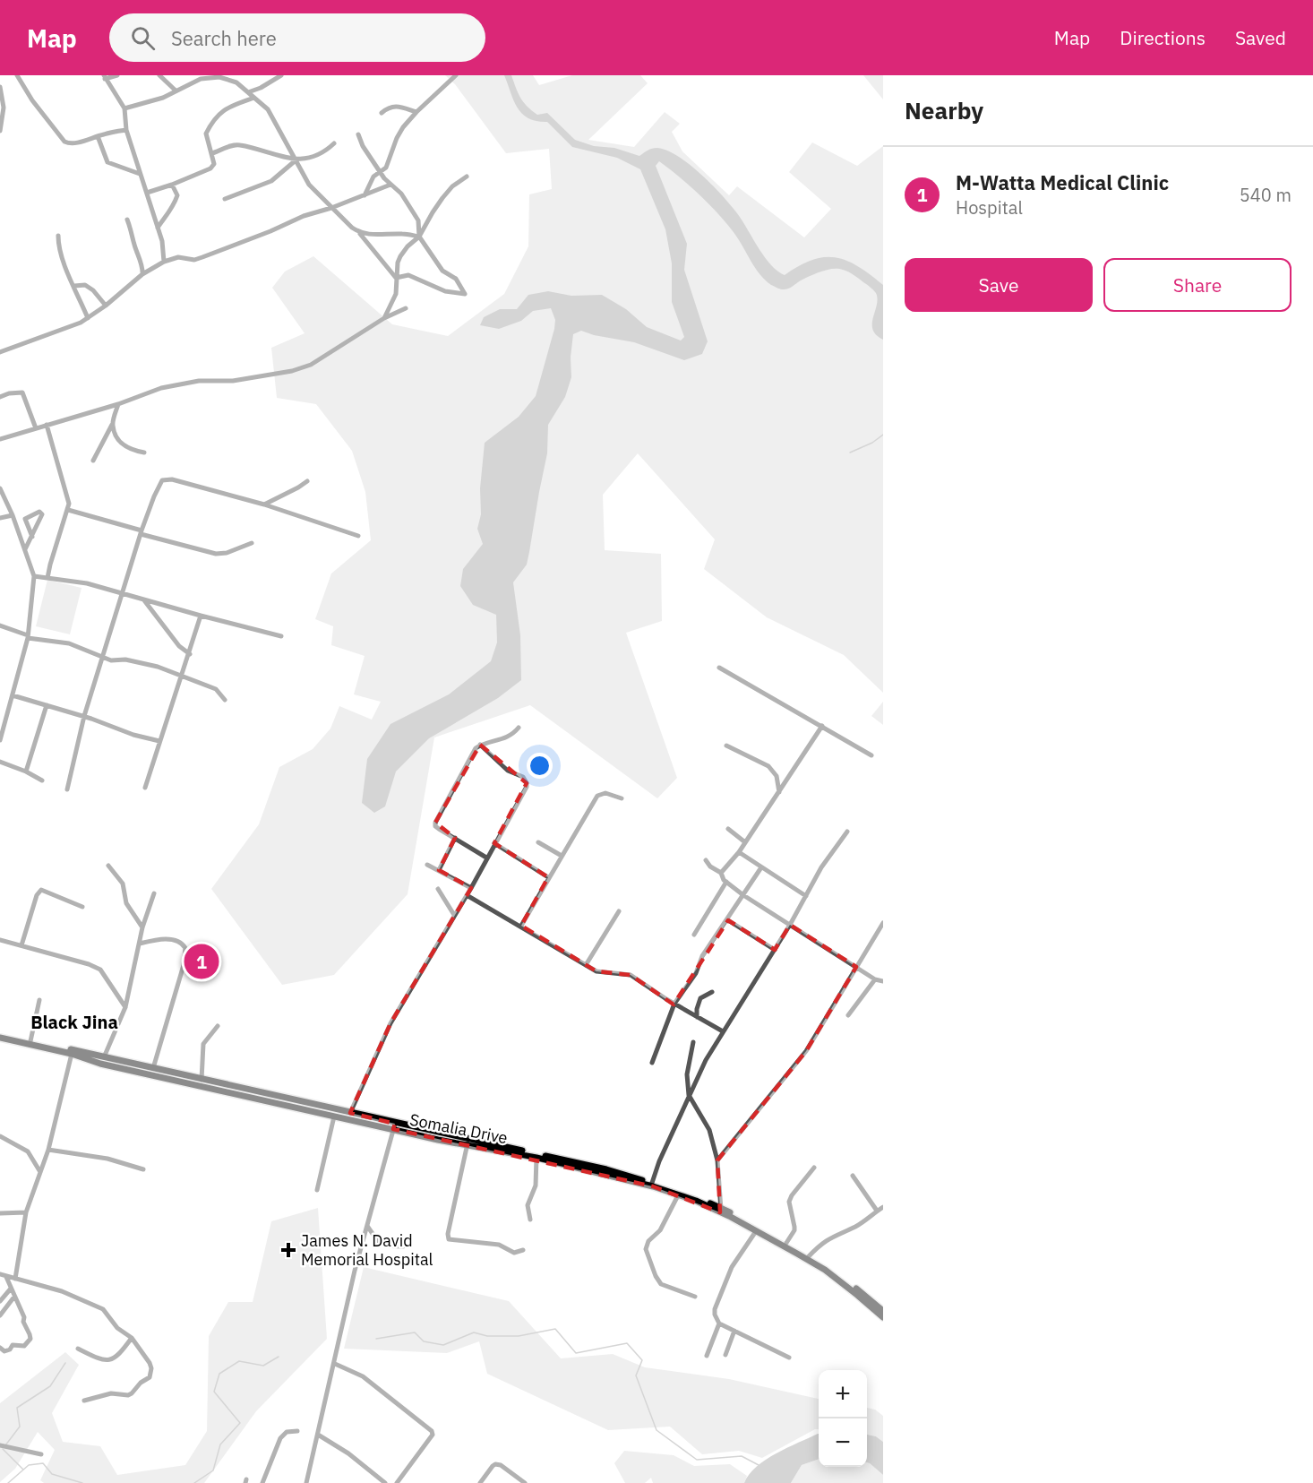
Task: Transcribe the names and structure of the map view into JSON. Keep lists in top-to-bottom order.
{
  "streets": {
    "main road": ["Somalia Drive"]
  },
  "districts": ["Black Jina"],
  "places": {
    "health": ["James N. David Memorial Hospital"]
  },
  "page": {
    "header": "Map",
    "search": "Search here",
    "nav": ["Map", "Directions", "Saved"],
    "heading": "Nearby",
    "list": [
      {
        "mark": "1",
        "name": "M-Watta Medical Clinic",
        "note": "Hospital",
        "value": "540 m"
      }
    ],
    "buttons": ["Save", "Share"],
    "pins": "1",
    "map_buttons": ["+", "−"]
  }
}
